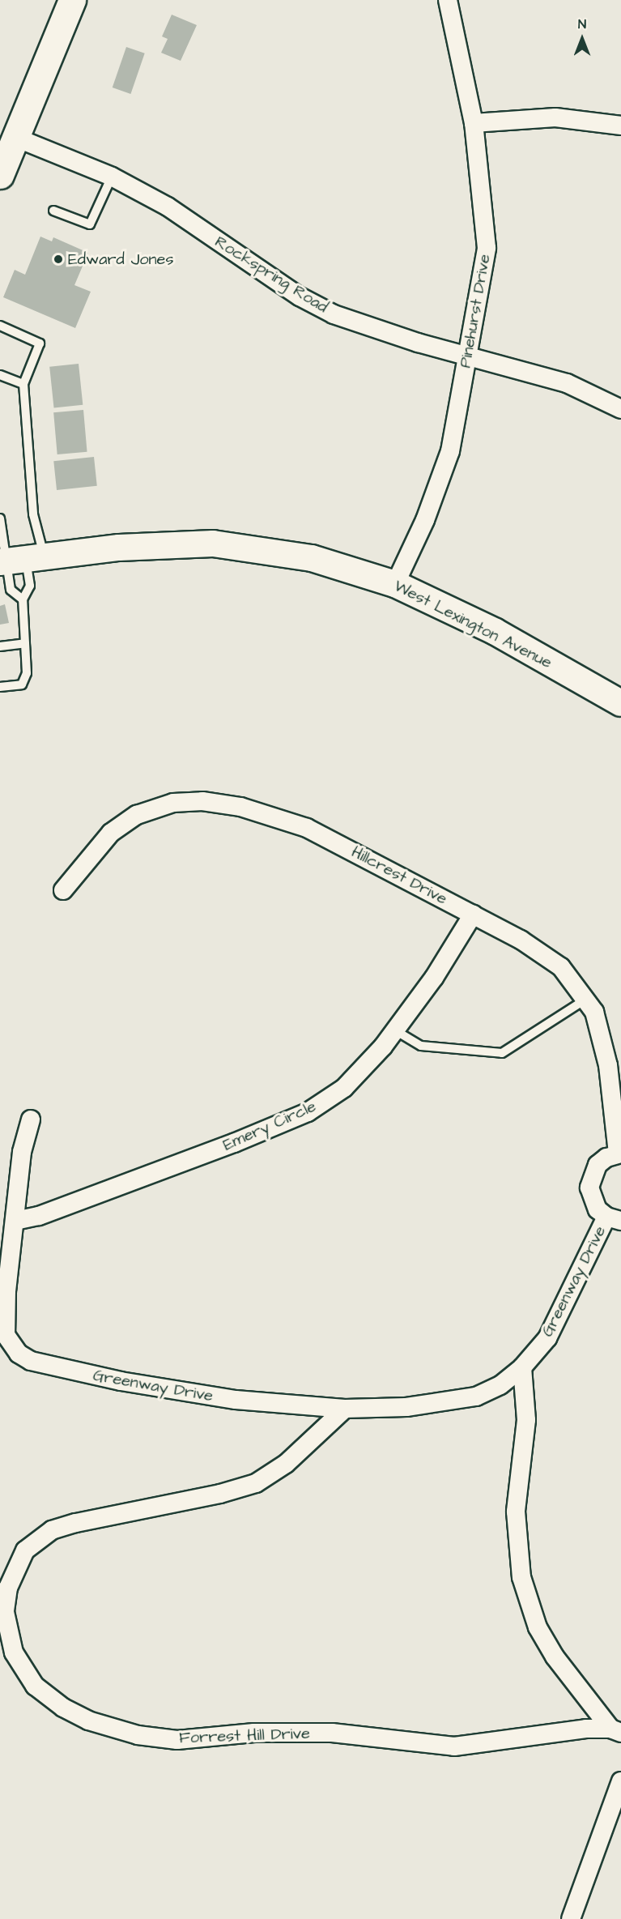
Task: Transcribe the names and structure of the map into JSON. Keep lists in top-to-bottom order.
{
  "streets": {
    "street": [
      "Rockspring Road",
      "Pinehurst Drive",
      "West Lexington Avenue",
      "Hillcrest Drive",
      "Emery Circle",
      "Greenway Drive",
      "Forrest Hill Drive"
    ]
  },
  "crossings": [
    ["Rockspring Road", "Pinehurst Drive"],
    ["Pinehurst Drive", "West Lexington Avenue"],
    ["Hillcrest Drive", "Emery Circle"],
    ["Emery Circle", "Greenway Drive"],
    ["Greenway Drive", "Forrest Hill Drive"]
  ],
  "places": ["Edward Jones"],
  "north": "top"
}
